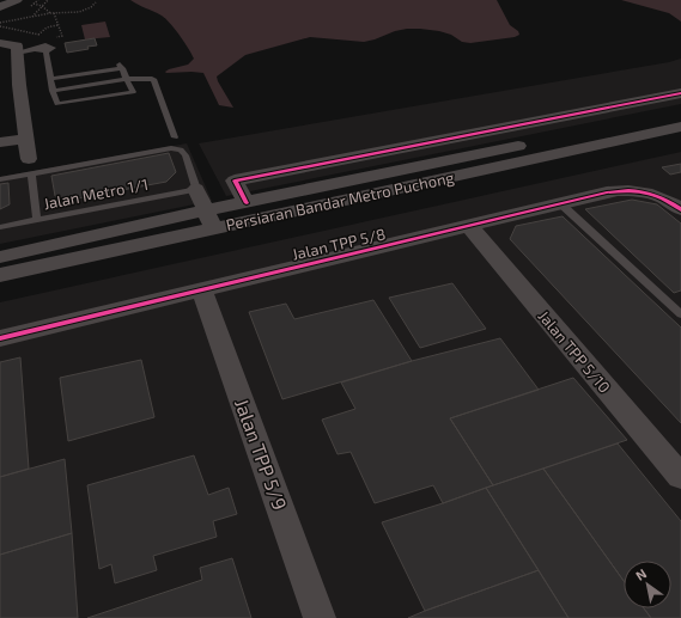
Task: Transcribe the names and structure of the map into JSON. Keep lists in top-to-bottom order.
{
  "streets": {
    "street": [
      "Persiaran Bandar Metro Puchong",
      "Jalan TPP 5/8",
      "Jalan TPP 5/10",
      "Jalan TPP 5/9"
    ],
    "lane": ["Jalan Metro 1/1"]
  },
  "crossings": [
    ["Jalan TPP 5/8", "Jalan TPP 5/10"],
    ["Jalan TPP 5/8", "Jalan TPP 5/9"]
  ],
  "north": "top left"
}
